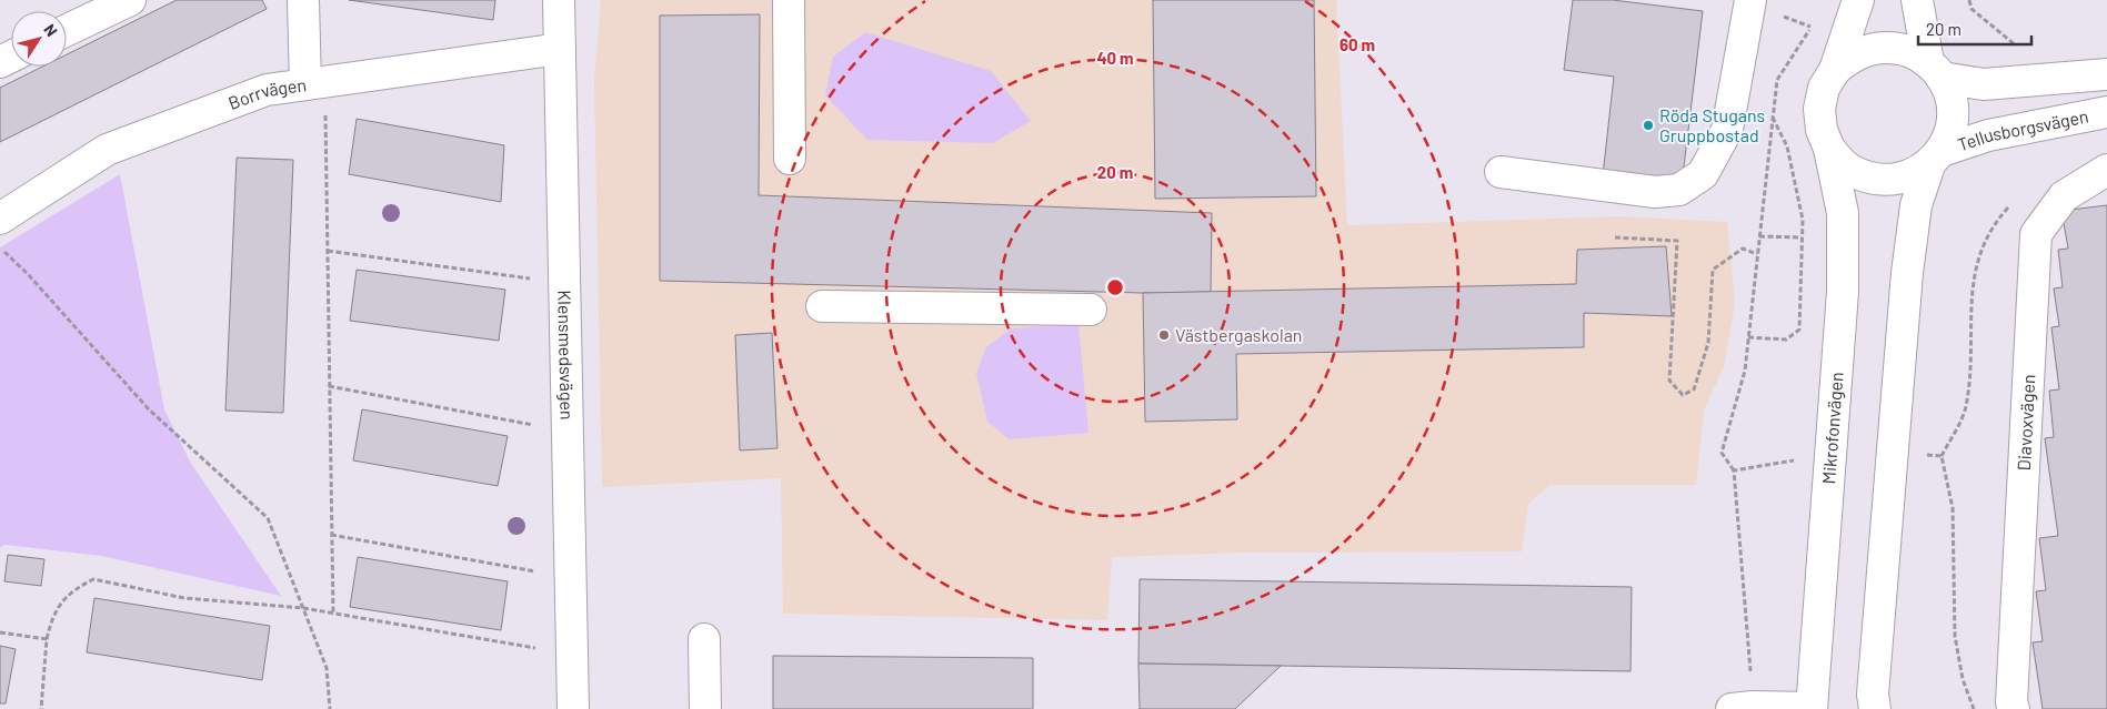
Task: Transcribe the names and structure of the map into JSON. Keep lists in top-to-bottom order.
{
  "streets": {
    "street": [
      "Borrvägen",
      "Tellusborgsvägen",
      "Klensmedsvägen",
      "Diavoxvägen",
      "Mikrofonvägen"
    ]
  },
  "crossings": [
    ["Borrvägen", "Klensmedsvägen"],
    ["Tellusborgsvägen", "Mikrofonvägen"]
  ],
  "places": ["Röda Stugans Gruppbostad", "Västbergaskolan"],
  "scale_bar": "20 m",
  "north": "top right",
  "rings": ["60 m", "40 m", "20 m"]
}
